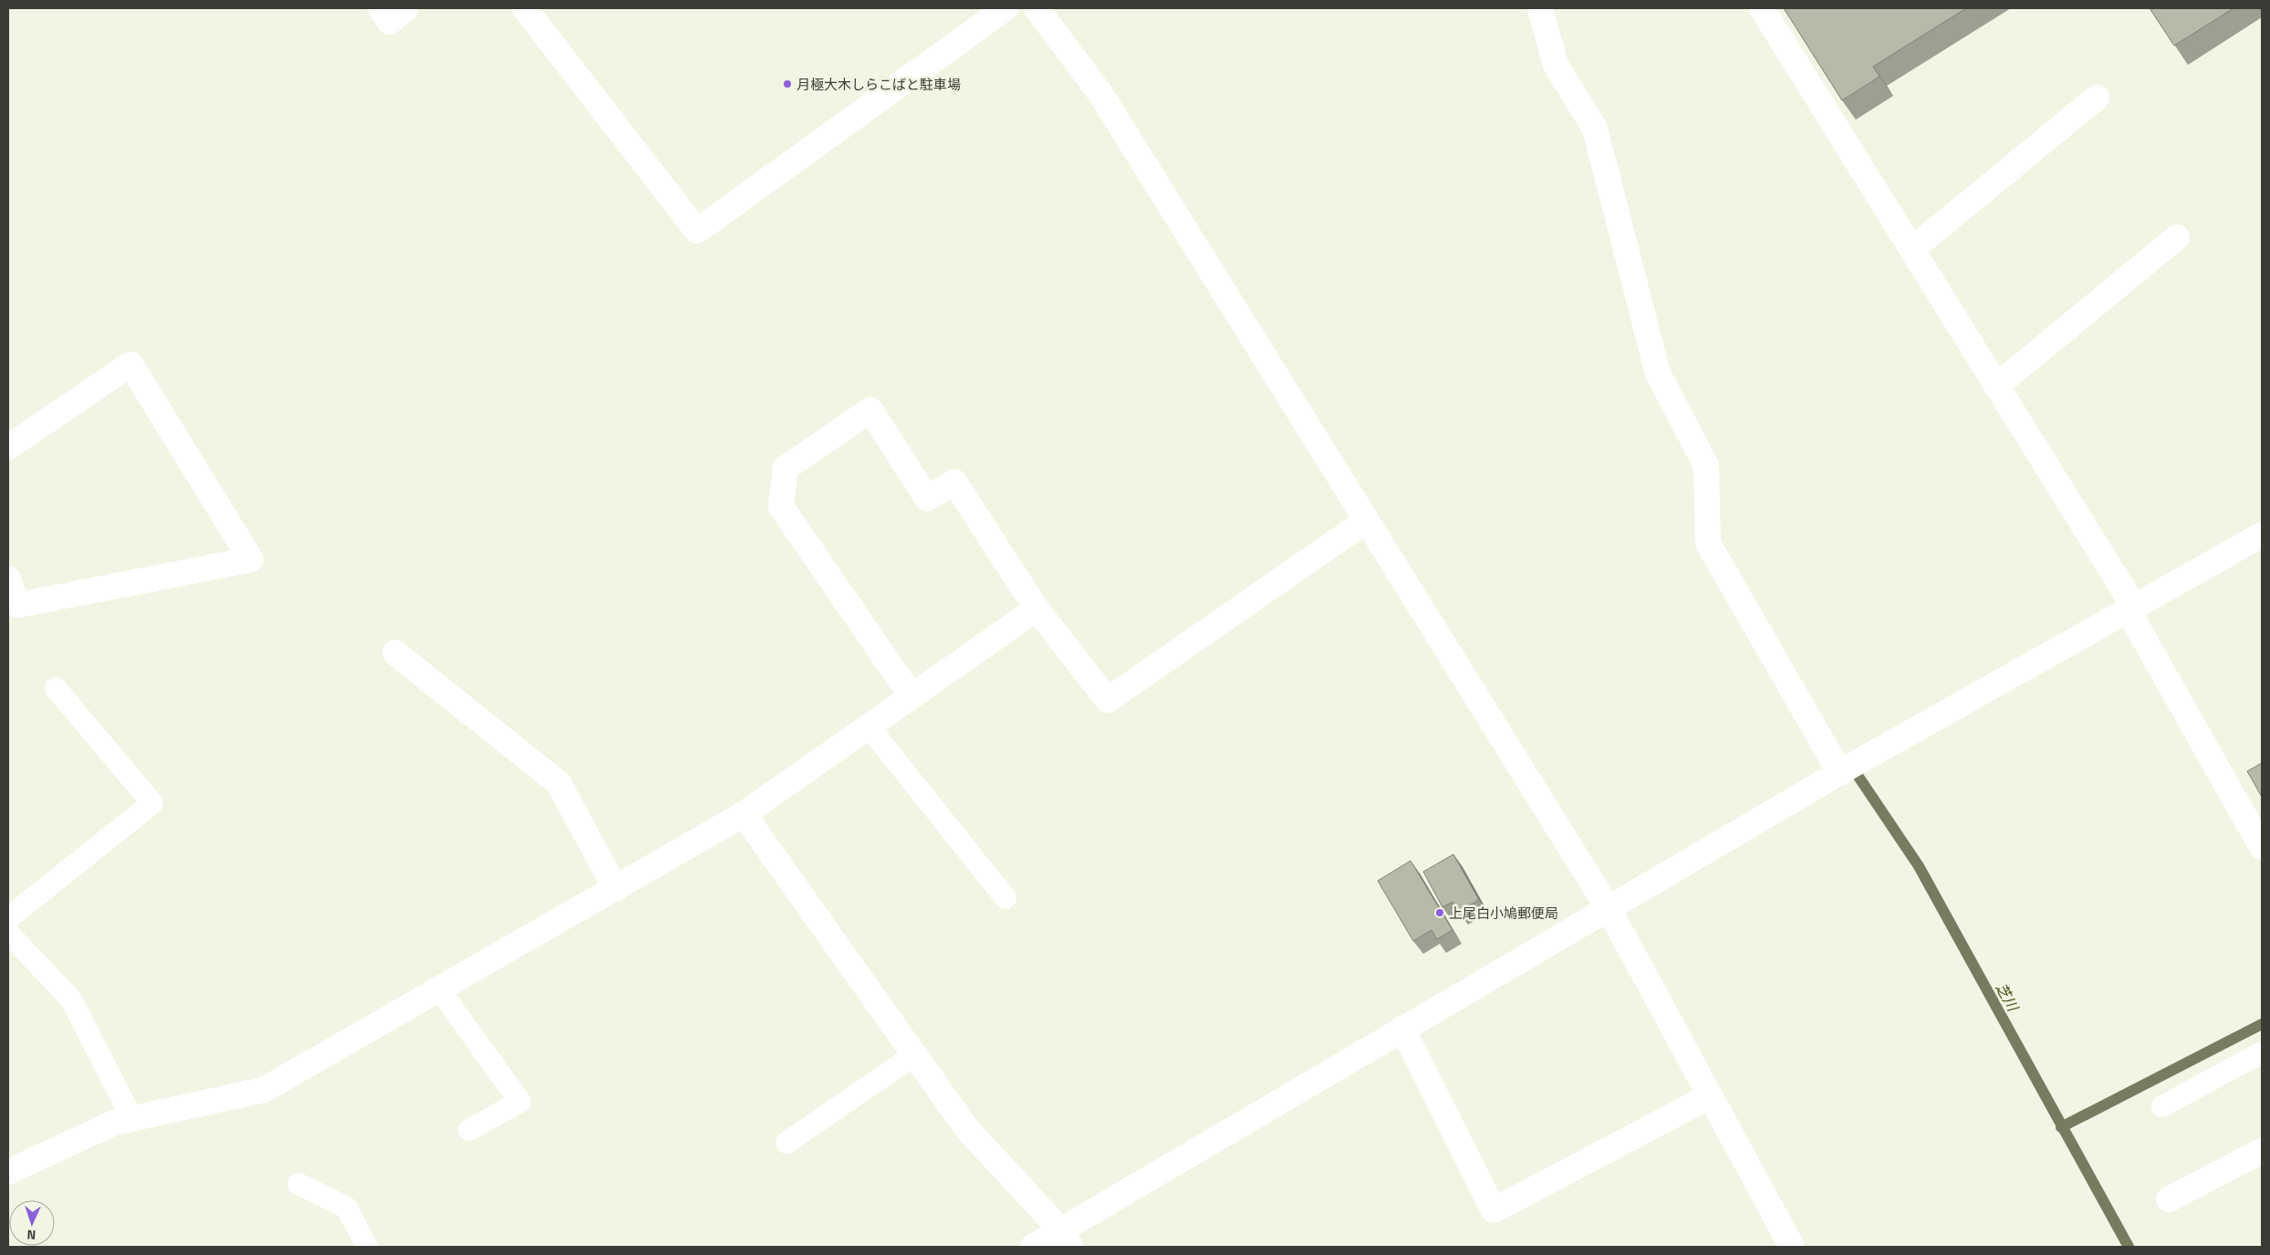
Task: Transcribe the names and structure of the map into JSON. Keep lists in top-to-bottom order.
{
  "water": ["芝川"],
  "places": ["月極大木しらこばと駐車場", "上尾白小鳩郵便局"],
  "north": "bottom"
}
